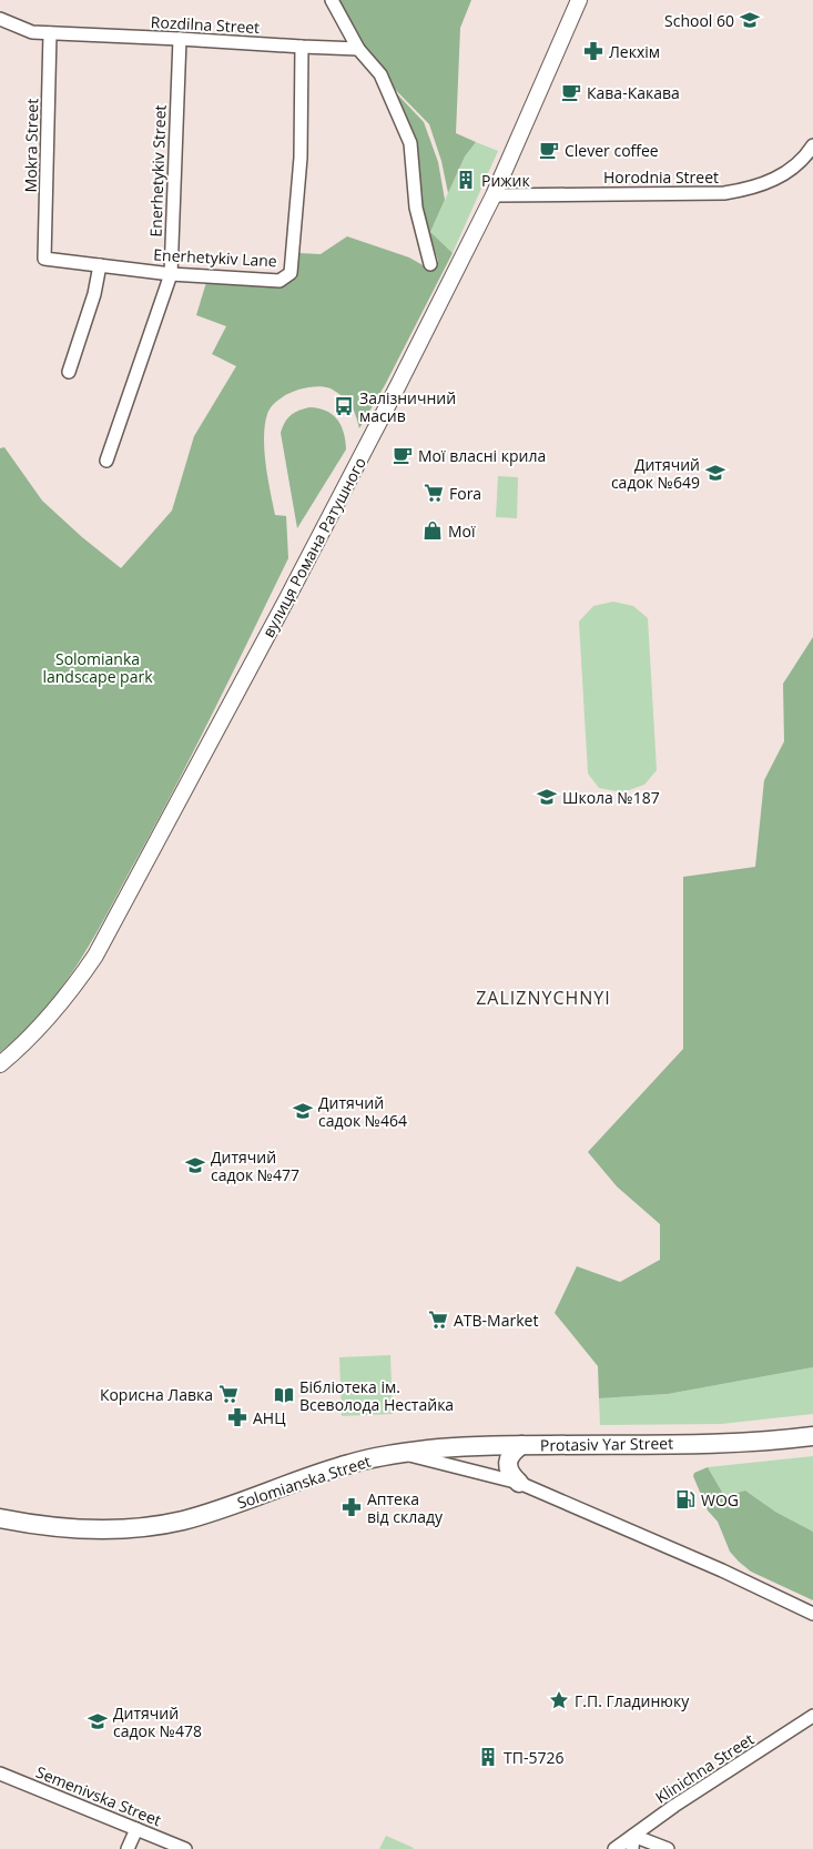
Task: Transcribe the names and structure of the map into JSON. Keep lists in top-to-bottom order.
{
  "streets": {
    "main road": ["Protasiv Yar Street", "Solomianska Street"],
    "street": [
      "Rozdilna Street",
      "Mokra Street",
      "Enerhetykiv Street",
      "Horodnia Street",
      "Enerhetykiv Lane",
      "вулиця Романа Ратушного",
      "Klinichna Street",
      "Semenivska Street"
    ]
  },
  "crossings": [
    ["Rozdilna Street", "Mokra Street"],
    ["Rozdilna Street", "Enerhetykiv Street"],
    ["Rozdilna Street", "Enerhetykiv Lane"],
    ["Mokra Street", "Enerhetykiv Lane"],
    ["Enerhetykiv Street", "Enerhetykiv Lane"],
    ["Horodnia Street", "вулиця Романа Ратушного"],
    ["Protasiv Yar Street", "Solomianska Street"]
  ],
  "districts": ["ZALIZNYCHNYI"],
  "parks": ["Solomianka landscape park"],
  "places": {
    "school or university": [
      "School 60",
      "Дитячий садок №649",
      "Школа №187",
      "Дитячий садок №464",
      "Дитячий садок №477",
      "Дитячий садок №478"
    ],
    "pharmacy": ["Лекхім", "АНЦ", "Аптека від складу"],
    "cafe": ["Кава-Какава", "Clever coffee", "Мої власні крила"],
    "building": ["Рижик", "ТП-5726"],
    "bus stop": ["Залізничний масив"],
    "supermarket": ["Fora", "ATB-Market", "Корисна Лавка"],
    "shop": ["Мої"],
    "library": ["Бібліотека ім. Всеволода Нестайка"],
    "fuel station": ["WOG"],
    "place": ["Г.П. Гладинюку"]
  }
}
